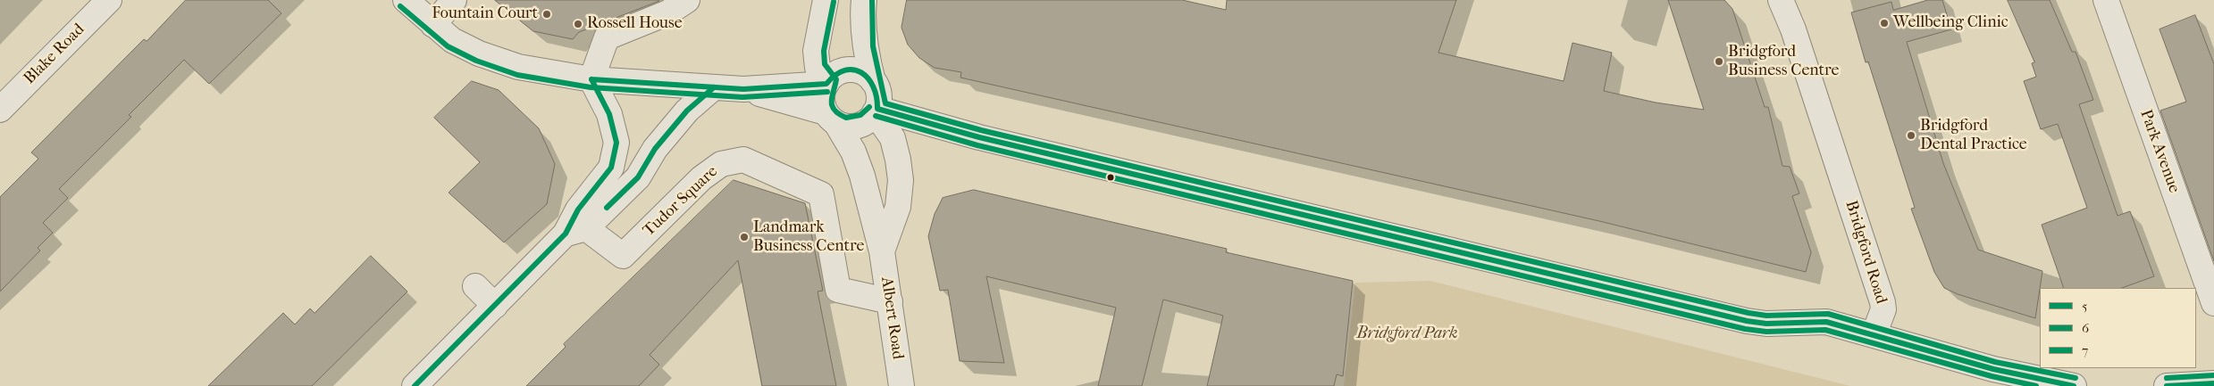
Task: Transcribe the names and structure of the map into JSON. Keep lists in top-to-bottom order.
{
  "streets": {
    "street": [
      "Blake Road",
      "Park Avenue",
      "Tudor Square",
      "Bridgford Road",
      "Albert Road"
    ]
  },
  "crossings": [
    ["Tudor Square", "Albert Road"]
  ],
  "parks": ["Bridgford Park"],
  "places": [
    "Fountain Court",
    "Wellbeing Clinic",
    "Rossell House",
    "Bridgford Business Centre",
    "Bridgford Dental Practice",
    "Landmark Business Centre"
  ],
  "lines": ["transit line 7", "transit line 6", "transit line 5"],
  "legend": ["5", "6", "7"]
}
